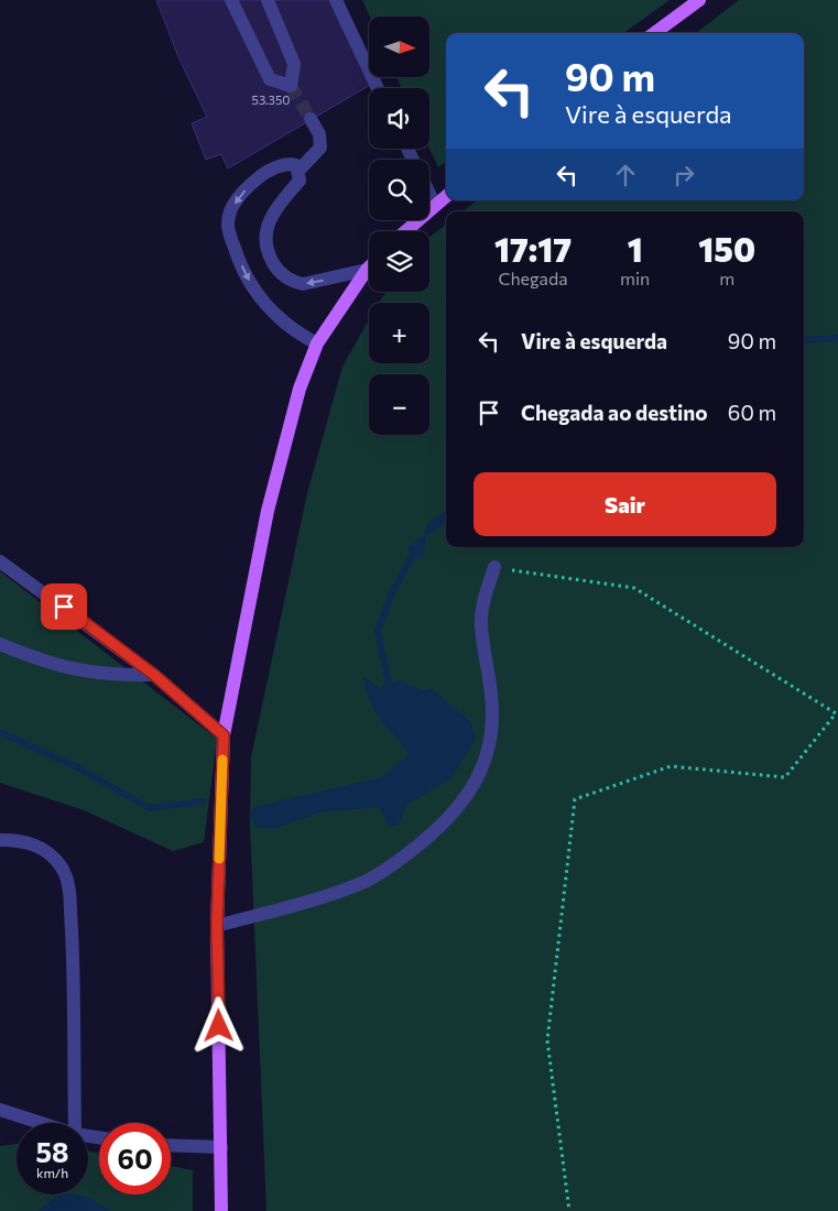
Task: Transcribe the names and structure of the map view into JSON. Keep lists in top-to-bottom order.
{
  "house_numbers": ["53.350"],
  "north": "right",
  "page": {
    "map_buttons": ["+", "−"],
    "turn": ["90 m", "Vire à esquerda"],
    "eta": [
      "17:17",
      "Chegada",
      "1",
      "min",
      "150",
      "m"
    ],
    "list": [
      {
        "name": "Vire à esquerda",
        "value": "90 m"
      },
      {
        "name": "Chegada ao destino",
        "value": "60 m"
      }
    ],
    "buttons": "Sair",
    "speed": "58 km/h",
    "limit": "60"
  }
}
